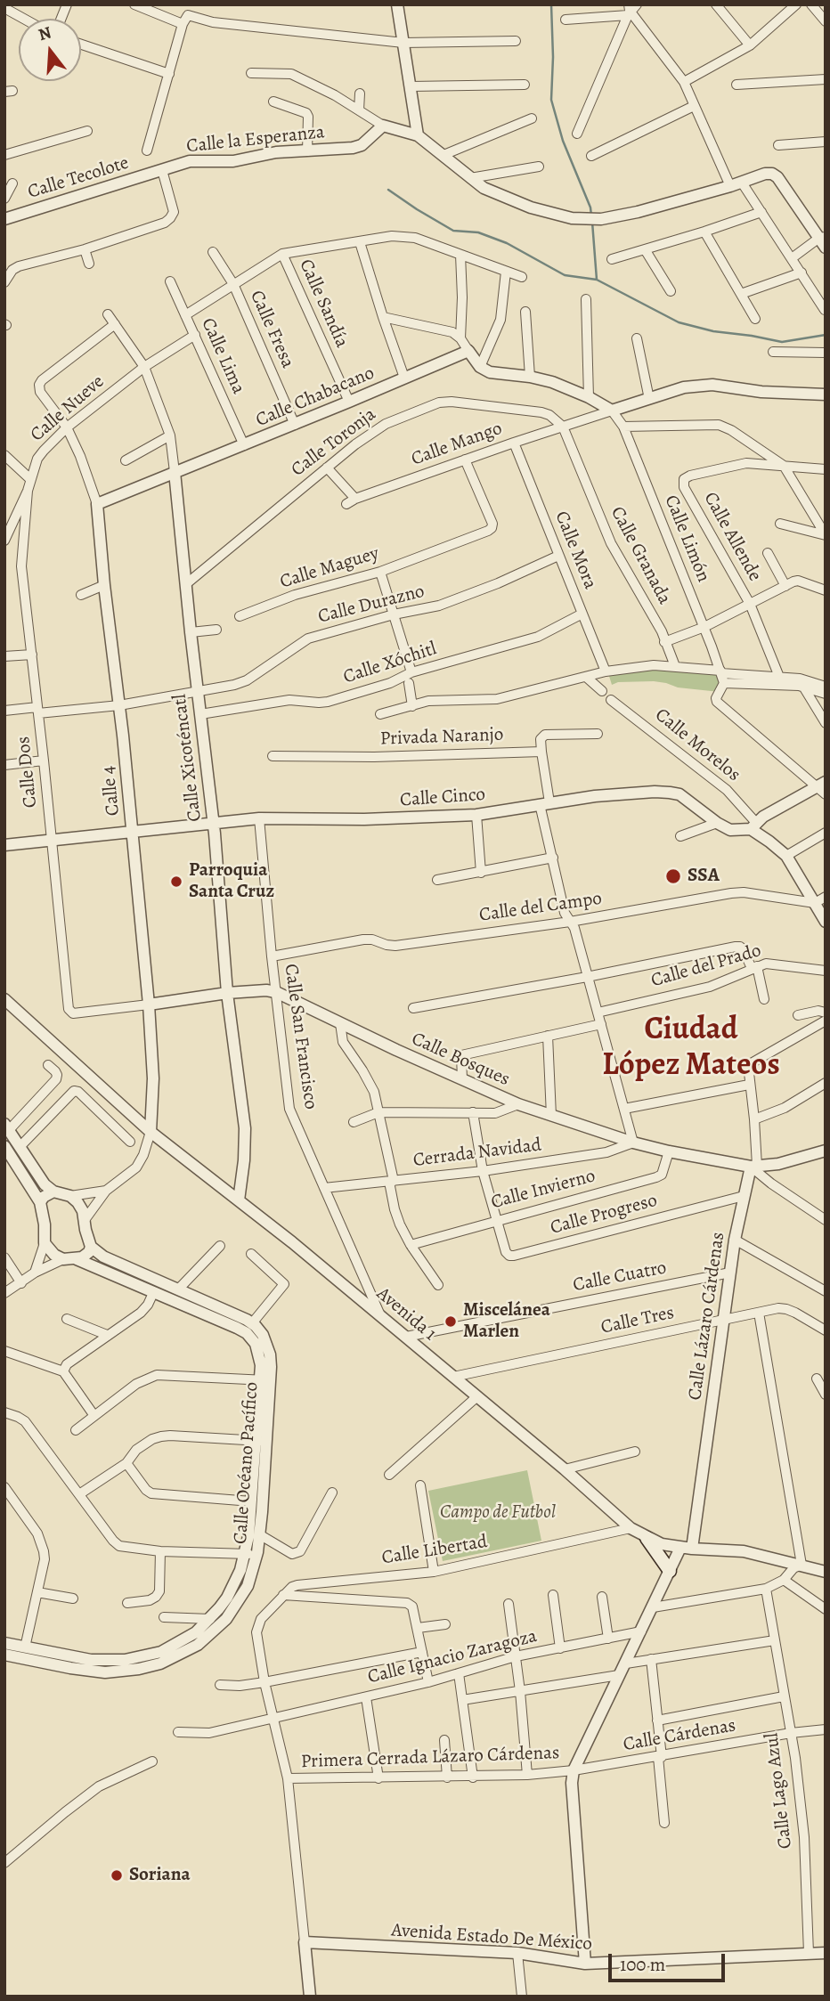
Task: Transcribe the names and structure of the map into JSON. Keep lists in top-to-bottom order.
{
  "streets": {
    "street": [
      "Calle la Esperanza",
      "Calle Tecolote",
      "Calle Sandía",
      "Calle Fresa",
      "Calle Lima",
      "Calle Chabacano",
      "Calle Nueve",
      "Calle Toronja",
      "Calle Mango",
      "Calle Allende",
      "Calle Limón",
      "Calle Mora",
      "Calle Granada",
      "Calle Maguey",
      "Calle Durazno",
      "Calle Xóchitl",
      "Privada Naranjo",
      "Calle Morelos",
      "Calle Xicoténcatl",
      "Calle Dos",
      "Calle 4",
      "Calle Cinco",
      "Calle del Campo",
      "Calle del Prado",
      "Calle San Francisco",
      "Calle Bosques",
      "Cerrada Navidad",
      "Calle Invierno",
      "Calle Progreso",
      "Calle Cuatro",
      "Avenida 1",
      "Calle Lázaro Cárdenas",
      "Calle Tres",
      "Calle Océano Pacífico",
      "Calle Libertad",
      "Calle Ignacio Zaragoza",
      "Calle Cárdenas",
      "Primera Cerrada Lázaro Cárdenas",
      "Calle Lago Azul",
      "Avenida Estado De México"
    ]
  },
  "crossings": [
    ["Calle la Esperanza", "Calle Tecolote"],
    ["Calle Sandía", "Calle Chabacano"],
    ["Calle Fresa", "Calle Chabacano"],
    ["Calle Lima", "Calle Chabacano"],
    ["Calle Lima", "Calle Nueve"],
    ["Calle Chabacano", "Calle Xicoténcatl"],
    ["Calle Chabacano", "Calle 4"],
    ["Calle Nueve", "Calle Xicoténcatl"],
    ["Calle Nueve", "Calle Dos"],
    ["Calle Nueve", "Calle 4"],
    ["Calle Toronja", "Calle Mango"],
    ["Calle Toronja", "Calle Granada"],
    ["Calle Toronja", "Calle Xicoténcatl"],
    ["Calle Mango", "Calle Limón"],
    ["Calle Mango", "Calle Mora"],
    ["Calle Mango", "Calle Granada"],
    ["Calle Mango", "Calle Maguey"],
    ["Calle Mora", "Calle Durazno"],
    ["Calle Mora", "Calle Xóchitl"],
    ["Calle Durazno", "Calle Xicoténcatl"],
    ["Calle Durazno", "Calle Dos"],
    ["Calle Durazno", "Calle 4"],
    ["Calle Xóchitl", "Calle Xicoténcatl"],
    ["Calle Morelos", "Calle Cinco"],
    ["Calle Xicoténcatl", "Calle 4"],
    ["Calle Xicoténcatl", "Calle Cinco"],
    ["Calle Xicoténcatl", "Calle Bosques"],
    ["Calle Xicoténcatl", "Avenida 1"],
    ["Calle Dos", "Calle Cinco"],
    ["Calle Dos", "Calle Bosques"],
    ["Calle 4", "Calle Cinco"],
    ["Calle 4", "Calle Bosques"],
    ["Calle 4", "Avenida 1"],
    ["Calle 4", "Calle Océano Pacífico"],
    ["Calle Cinco", "Calle del Campo"],
    ["Calle Cinco", "Calle San Francisco"],
    ["Calle del Campo", "Calle San Francisco"],
    ["Calle San Francisco", "Calle Bosques"],
    ["Calle San Francisco", "Cerrada Navidad"],
    ["Calle San Francisco", "Avenida 1"],
    ["Calle Bosques", "Cerrada Navidad"],
    ["Calle Bosques", "Calle Invierno"],
    ["Calle Bosques", "Calle Lázaro Cárdenas"],
    ["Cerrada Navidad", "Calle Progreso"],
    ["Calle Invierno", "Calle Progreso"],
    ["Calle Progreso", "Calle Lázaro Cárdenas"],
    ["Calle Cuatro", "Avenida 1"],
    ["Calle Cuatro", "Calle Lázaro Cárdenas"],
    ["Avenida 1", "Calle Lázaro Cárdenas"],
    ["Avenida 1", "Calle Tres"],
    ["Avenida 1", "Calle Libertad"],
    ["Calle Lázaro Cárdenas", "Calle Tres"],
    ["Calle Lázaro Cárdenas", "Calle Ignacio Zaragoza"],
    ["Calle Lázaro Cárdenas", "Calle Cárdenas"],
    ["Calle Lázaro Cárdenas", "Primera Cerrada Lázaro Cárdenas"],
    ["Calle Lázaro Cárdenas", "Avenida Estado De México"],
    ["Calle Cárdenas", "Primera Cerrada Lázaro Cárdenas"],
    ["Calle Cárdenas", "Calle Lago Azul"],
    ["Calle Lago Azul", "Avenida Estado De México"]
  ],
  "districts": ["Ciudad López Mateos"],
  "parks": ["Campo de Futbol"],
  "places": [
    "SSA",
    "Parroquia Santa Cruz",
    "Miscelánea Marlen",
    "Soriana"
  ],
  "scale_bar": "100 m",
  "north": "top"
}
